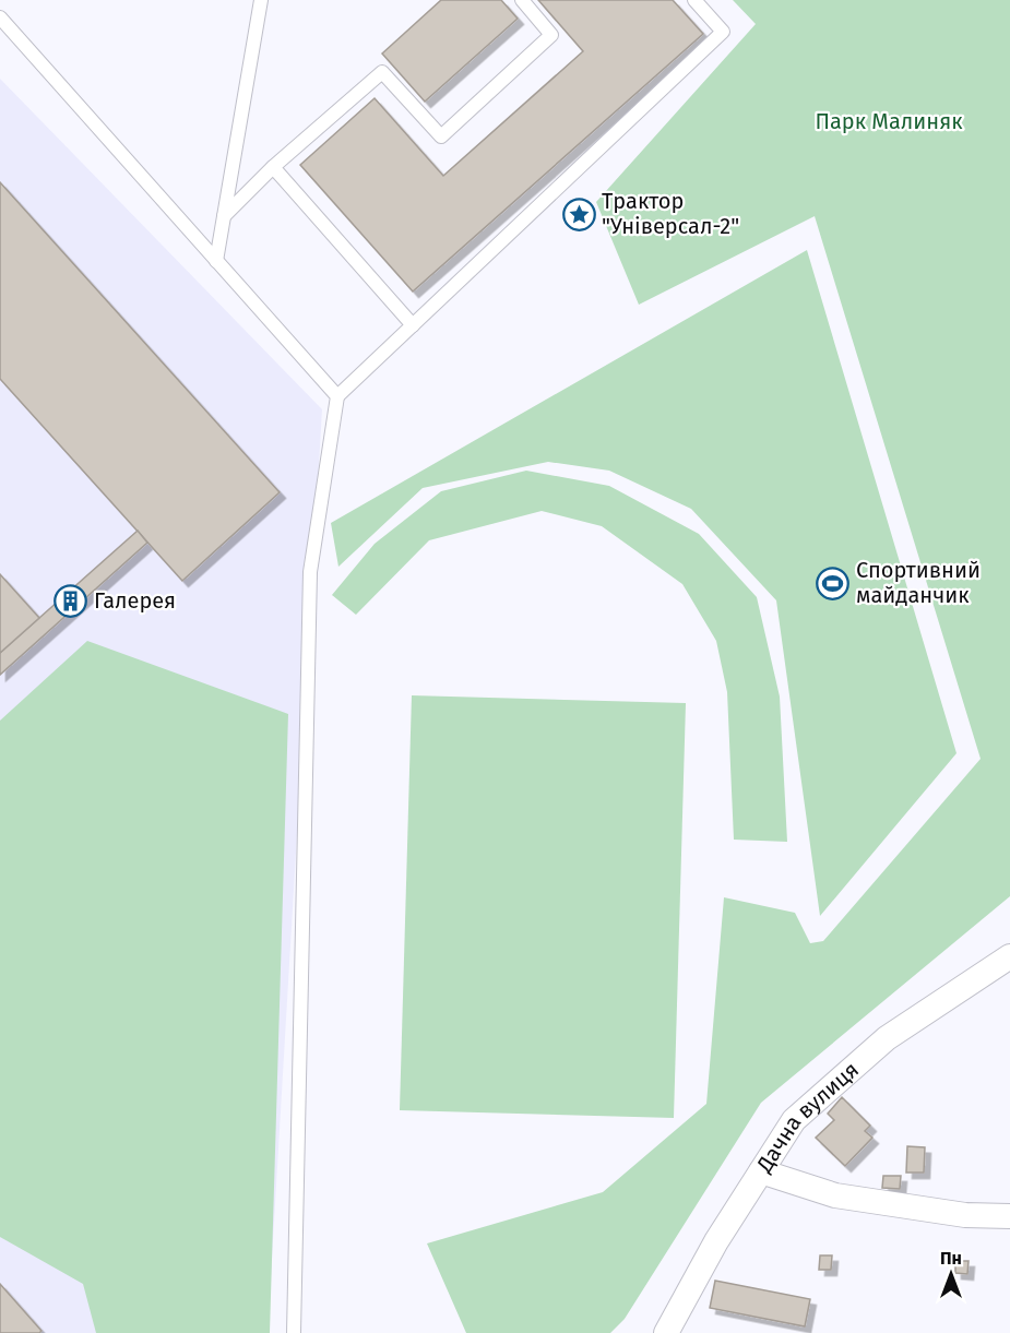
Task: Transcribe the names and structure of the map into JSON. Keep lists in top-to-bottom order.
{
  "streets": {
    "street": ["Дачна вулиця"]
  },
  "parks": ["Парк Малиняк"],
  "places": {
    "place": ["Трактор \"Універсал-2\""],
    "sports": ["Спортивний майданчик"],
    "building": ["Галерея"]
  },
  "north": "top"
}
